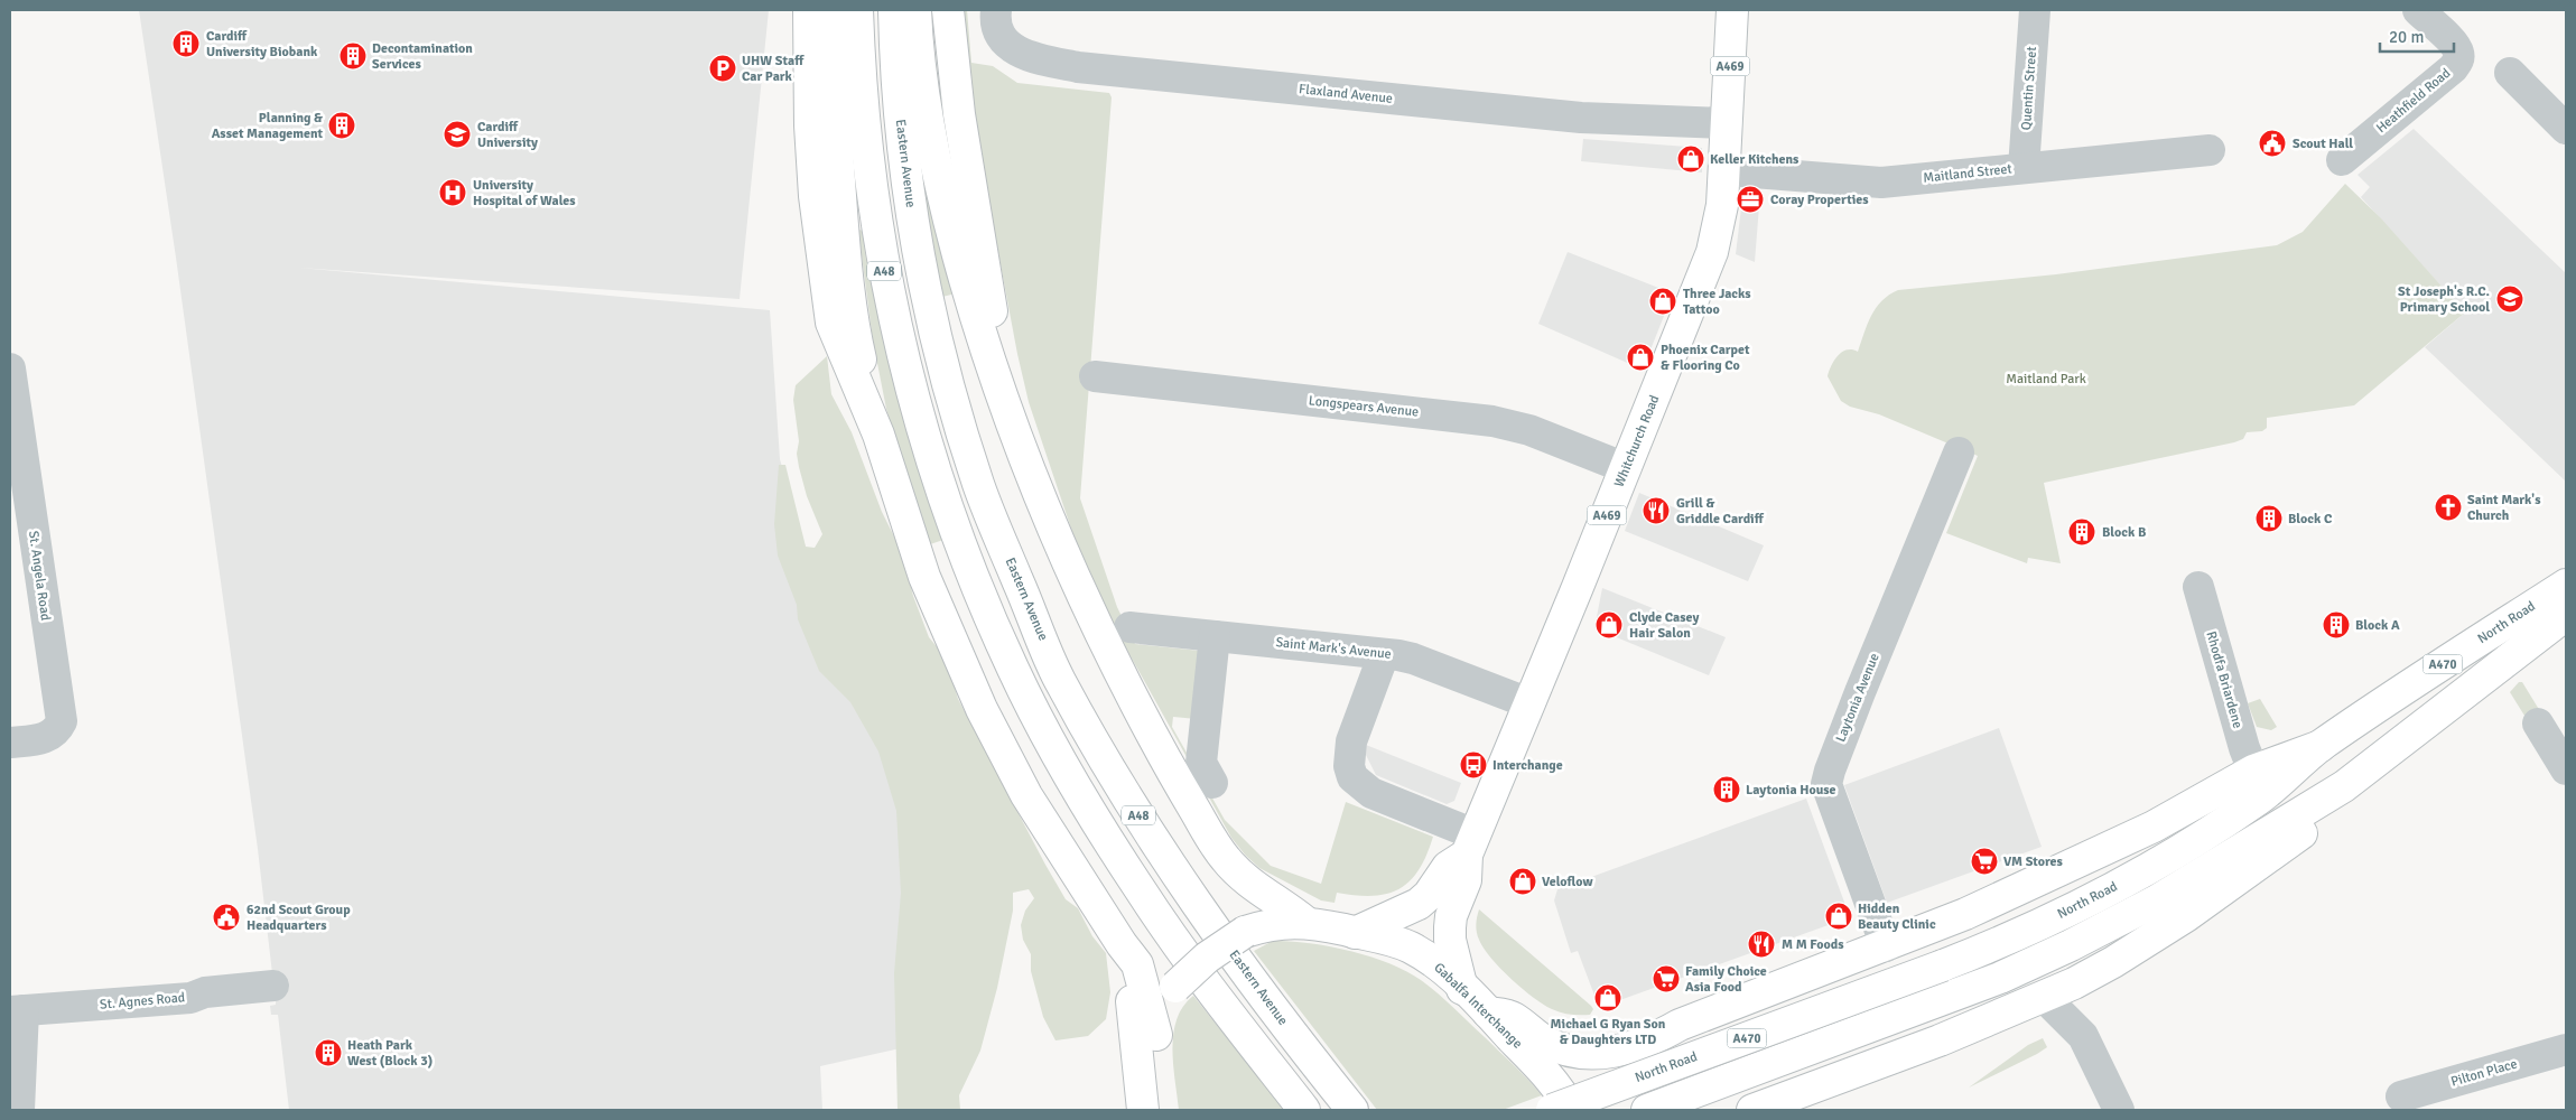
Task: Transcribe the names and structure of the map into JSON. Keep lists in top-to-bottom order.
{
  "streets": {
    "main road": [
      "A469",
      "Eastern Avenue",
      "A48",
      "Whitchurch Road",
      "North Road",
      "A470",
      "Gabalfa Interchange"
    ],
    "street": [
      "Quentin Street",
      "Flaxland Avenue",
      "Heathfield Road",
      "Maitland Street",
      "Longspears Avenue",
      "St. Angela Road",
      "Saint Mark's Avenue",
      "Rhodfa Briardene",
      "Laytonia Avenue",
      "St. Agnes Road",
      "Pilton Place"
    ]
  },
  "crossings": [
    ["Quentin Street", "Maitland Street"],
    ["Flaxland Avenue", "Whitchurch Road"],
    ["Maitland Street", "Whitchurch Road"],
    ["Longspears Avenue", "Whitchurch Road"],
    ["Whitchurch Road", "Saint Mark's Avenue"],
    ["Whitchurch Road", "Gabalfa Interchange"]
  ],
  "parks": ["Maitland Park"],
  "places": {
    "building": [
      "Cardiff University Biobank",
      "Decontamination Services",
      "Planning & Asset Management",
      "Block C",
      "Block B",
      "Block A",
      "Laytonia House",
      "Heath Park West (Block 3)"
    ],
    "parking": ["UHW Staff Car Park"],
    "school or university": ["Cardiff University", "St Joseph's R.C. Primary School"],
    "public building": ["Scout Hall", "62nd Scout Group Headquarters"],
    "shop": [
      "Keller Kitchens",
      "Three Jacks Tattoo",
      "Phoenix Carpet & Flooring Co",
      "Clyde Casey Hair Salon",
      "Veloflow",
      "Hidden Beauty Clinic",
      "Michael G Ryan Son & Daughters LTD"
    ],
    "hospital": ["University Hospital of Wales"],
    "office": ["Coray Properties"],
    "church": ["Saint Mark's Church"],
    "restaurant": ["Grill & Griddle Cardiff", "M M Foods"],
    "bus stop": ["Interchange"],
    "supermarket": ["VM Stores", "Family Choice Asia Food"]
  },
  "scale_bar": "20 m"
}
